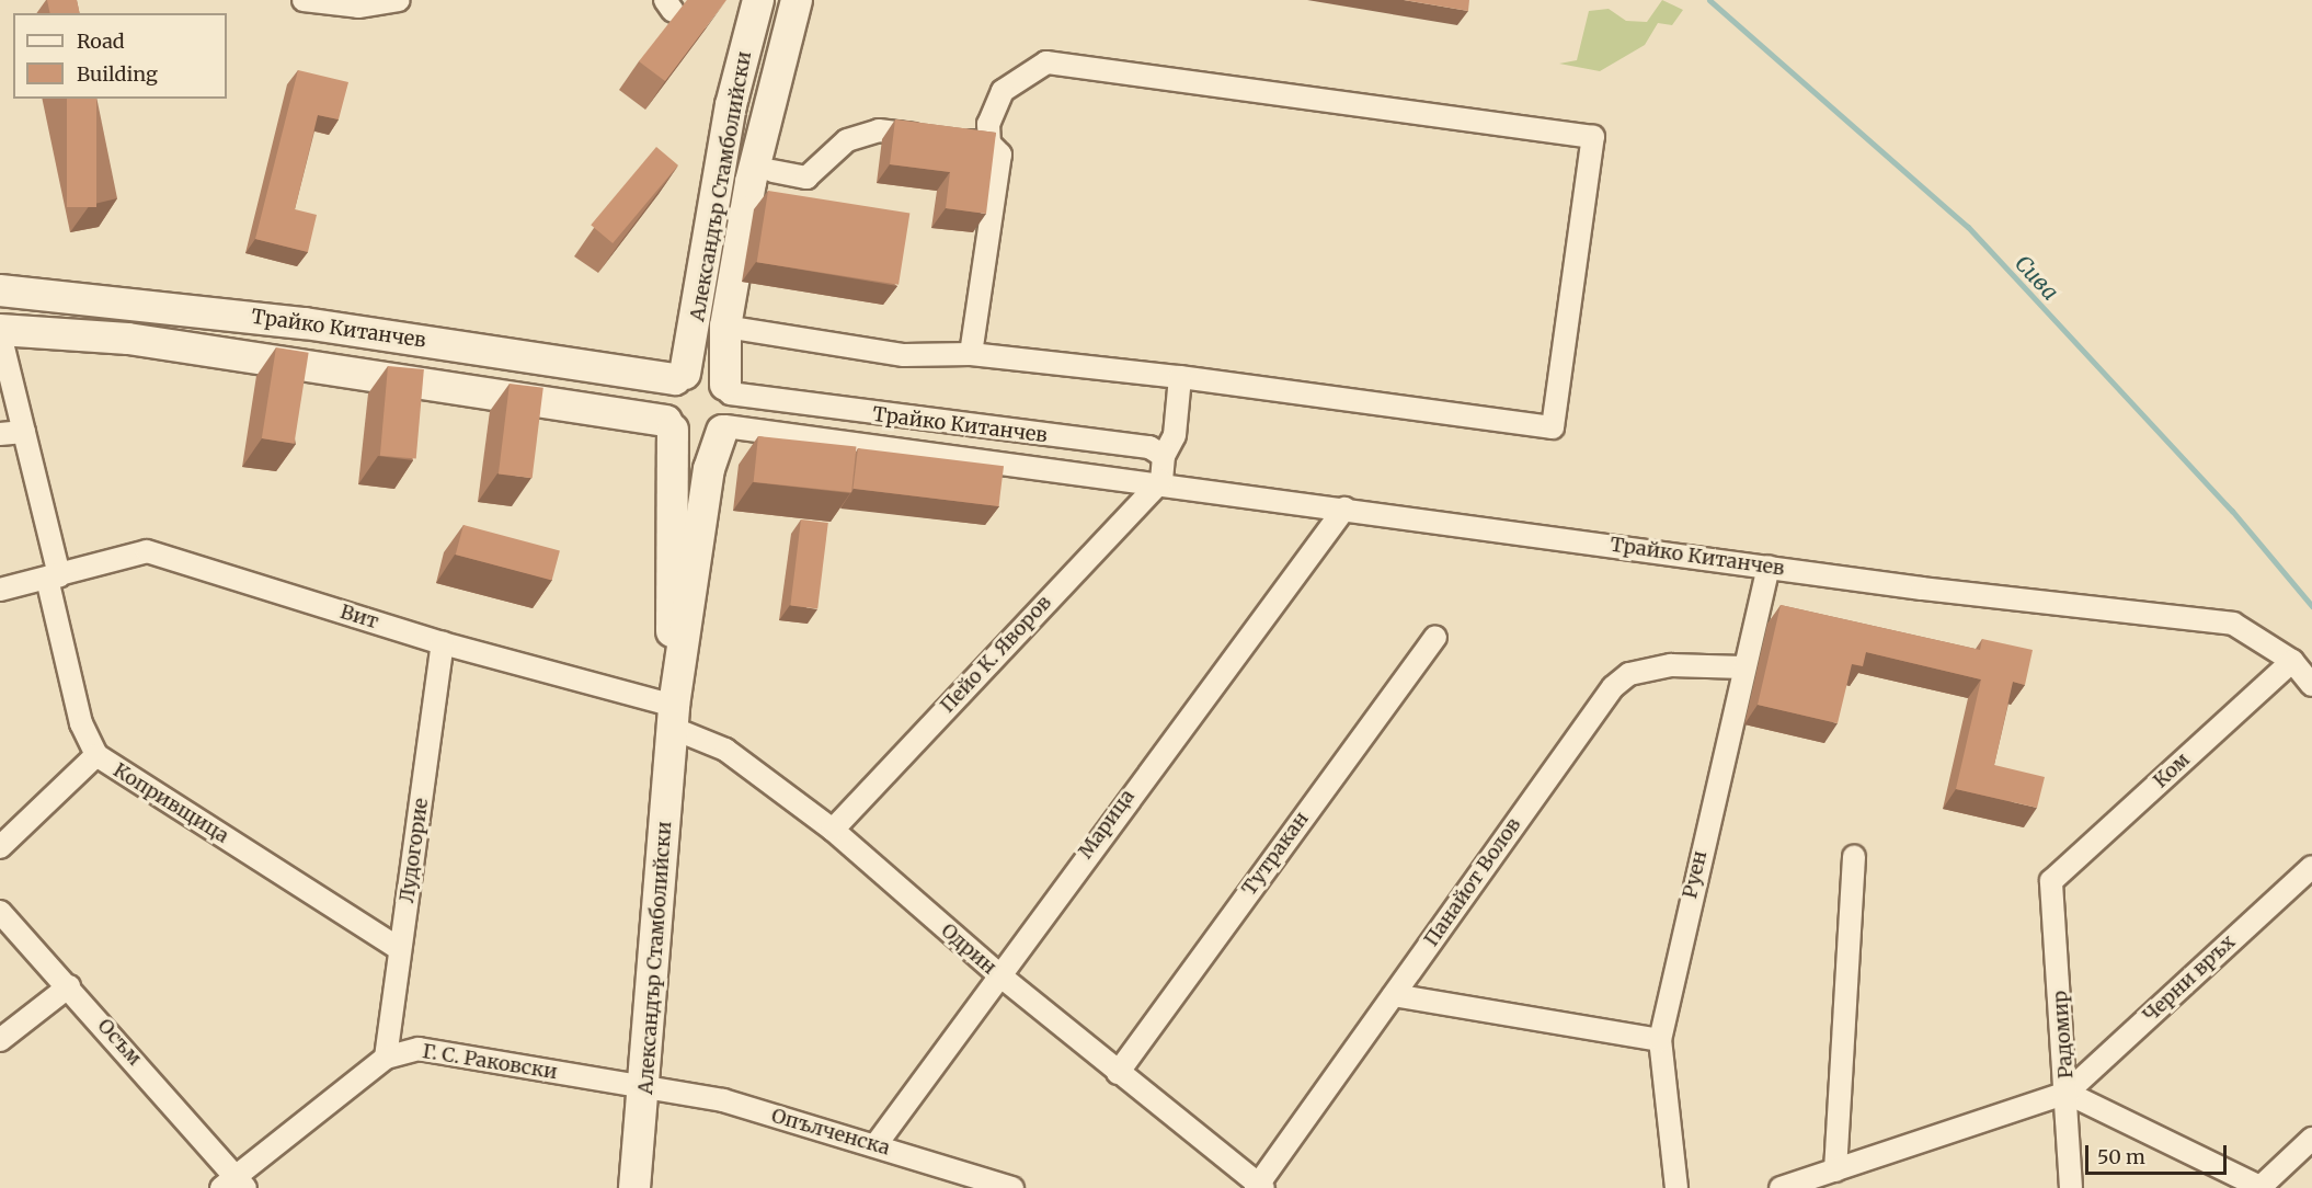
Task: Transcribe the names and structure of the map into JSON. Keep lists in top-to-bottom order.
{
  "streets": {
    "main road": ["Александър Стамболийски", "Трайко Китанчев"],
    "street": [
      "Вит",
      "Пейо К. Яворов",
      "Ком",
      "Копривщица",
      "Марица",
      "Лудогорие",
      "Тутракан",
      "Руен",
      "Панайот Волов",
      "Одрин",
      "Черни връх",
      "Радомир",
      "Осъм",
      "Г. С. Раковски",
      "Опълченска"
    ]
  },
  "crossings": [
    ["Александър Стамболийски", "Трайко Китанчев"],
    ["Александър Стамболийски", "Вит"],
    ["Александър Стамболийски", "Одрин"],
    ["Александър Стамболийски", "Г. С. Раковски"],
    ["Александър Стамболийски", "Опълченска"],
    ["Трайко Китанчев", "Пейо К. Яворов"],
    ["Трайко Китанчев", "Ком"],
    ["Трайко Китанчев", "Копривщица"],
    ["Трайко Китанчев", "Марица"],
    ["Трайко Китанчев", "Руен"],
    ["Вит", "Копривщица"],
    ["Вит", "Лудогорие"],
    ["Вит", "Одрин"],
    ["Пейо К. Яворов", "Одрин"],
    ["Ком", "Радомир"],
    ["Копривщица", "Лудогорие"],
    ["Марица", "Одрин"],
    ["Марица", "Опълченска"],
    ["Лудогорие", "Г. С. Раковски"],
    ["Тутракан", "Одрин"],
    ["Руен", "Панайот Волов"],
    ["Панайот Волов", "Одрин"],
    ["Черни връх", "Радомир"],
    ["Осъм", "Г. С. Раковски"],
    ["Г. С. Раковски", "Опълченска"]
  ],
  "water": ["Сива"],
  "legend": ["Road", "Building"],
  "scale_bar": "50 m"
}
